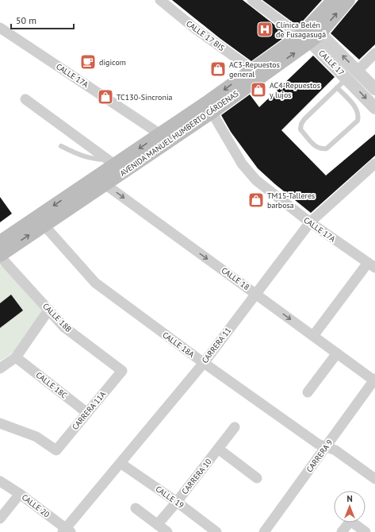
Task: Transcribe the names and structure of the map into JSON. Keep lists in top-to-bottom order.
{
  "streets": {
    "main road": ["AVENIDA MANUEL HUMBERTO CÁRDENAS"],
    "street": [
      "CALLE 17 BIS",
      "CALLE 17",
      "CALLE 17A",
      "CALLE 18",
      "CALLE 18B",
      "CALLE 18A",
      "CARRERA 11",
      "CALLE 18C",
      "CARRERA 11A",
      "CARRERA 9",
      "CARRERA 10",
      "CALLE 19",
      "CALLE 20"
    ]
  },
  "crossings": [
    ["CALLE 17 BIS", "AVENIDA MANUEL HUMBERTO CÁRDENAS"],
    ["CALLE 17", "AVENIDA MANUEL HUMBERTO CÁRDENAS"],
    ["CALLE 17A", "AVENIDA MANUEL HUMBERTO CÁRDENAS"],
    ["CALLE 17A", "CARRERA 11"],
    ["AVENIDA MANUEL HUMBERTO CÁRDENAS", "CALLE 18"],
    ["AVENIDA MANUEL HUMBERTO CÁRDENAS", "CALLE 18B"],
    ["AVENIDA MANUEL HUMBERTO CÁRDENAS", "CALLE 18A"],
    ["CALLE 18", "CARRERA 11"],
    ["CALLE 18", "CARRERA 9"],
    ["CALLE 18B", "CARRERA 11A"],
    ["CALLE 18A", "CARRERA 11"],
    ["CALLE 18A", "CARRERA 9"],
    ["CARRERA 11", "CALLE 19"],
    ["CARRERA 11", "CALLE 20"],
    ["CALLE 18C", "CARRERA 11A"],
    ["CARRERA 10", "CALLE 19"]
  ],
  "one_way": ["CALLE 18"],
  "places": {
    "hospital": ["Clínica Belén de Fusagasugá"],
    "cafe": ["digicom"],
    "shop": [
      "AC3-Repuestos general",
      "AC4-Repuestos y lujos",
      "TC130-Sincronia",
      "TM15-Talleres barbosa"
    ]
  },
  "scale_bar": "50 m",
  "north": "top"
}
